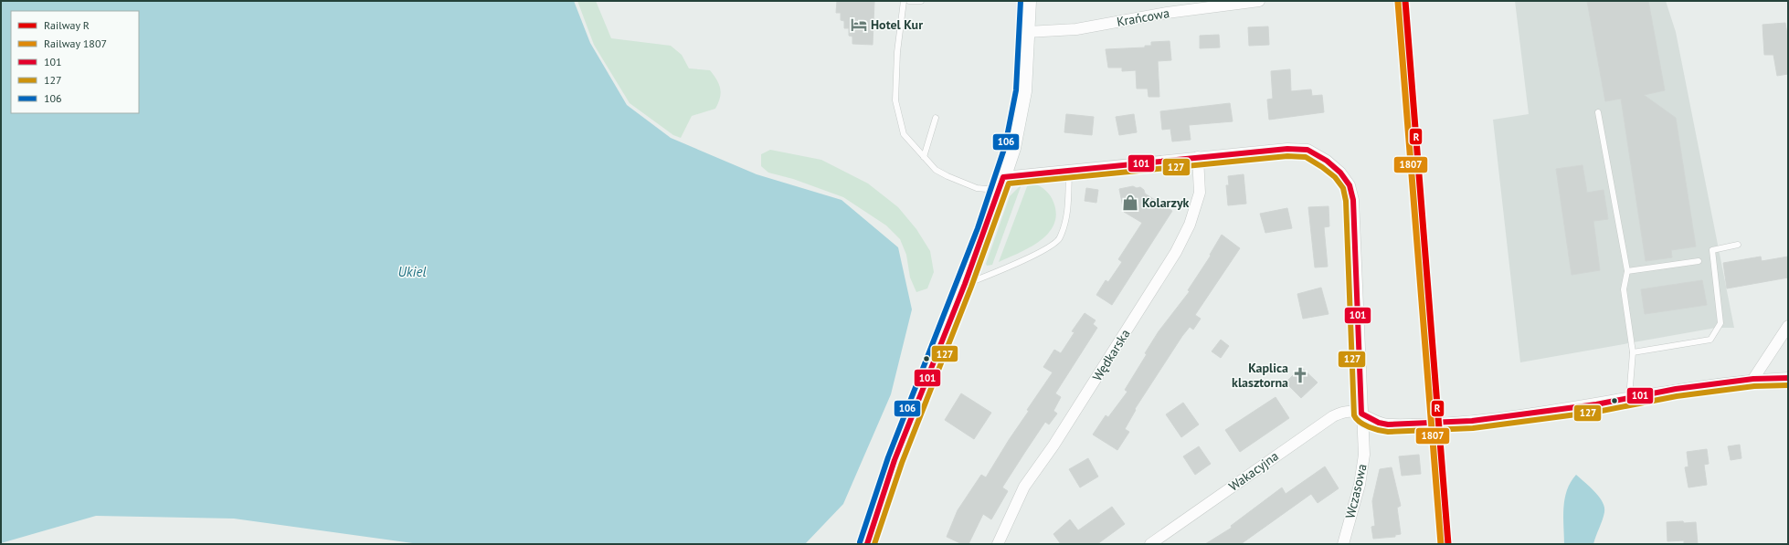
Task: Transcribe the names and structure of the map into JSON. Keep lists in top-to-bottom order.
{
  "streets": {
    "street": [
      "Krańcowa",
      "Wędkarska",
      "Wakacyjna",
      "Wczasowa"
    ]
  },
  "crossings": [
    ["Wędkarska", "Wczasowa"],
    ["Wakacyjna", "Wczasowa"]
  ],
  "water": ["Ukiel"],
  "places": {
    "hotel": ["Hotel Kur"],
    "shop": ["Kolarzyk"],
    "church": ["Kaplica klasztorna"]
  },
  "lines": [
    "rail line R",
    "transit line 106",
    "rail line 1807",
    "transit line 101",
    "transit line 127"
  ],
  "legend": [
    "Railway R",
    "Railway 1807",
    "101",
    "127",
    "106"
  ]
}
